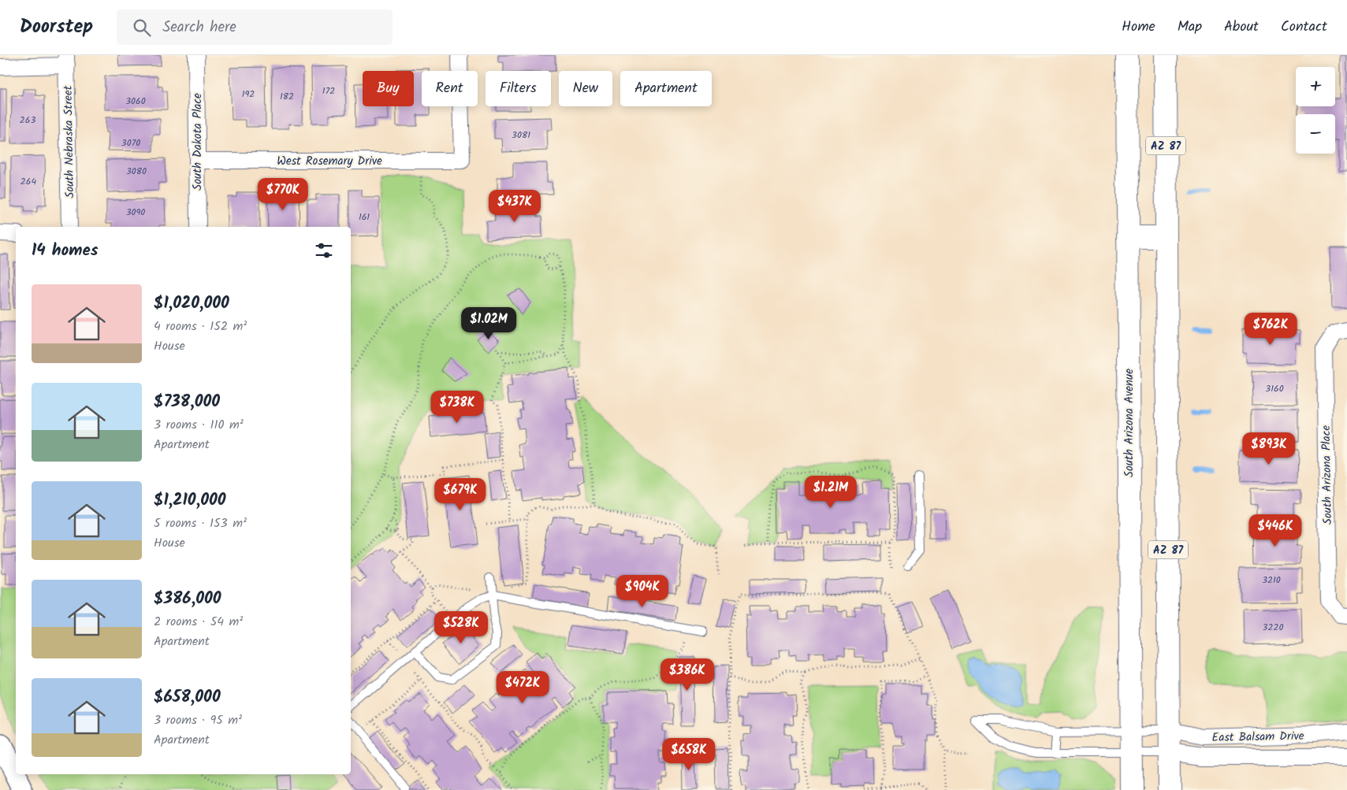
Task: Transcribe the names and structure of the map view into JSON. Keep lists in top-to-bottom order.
{
  "streets": {
    "main road": ["AZ 87", "South Arizona Avenue"],
    "street": [
      "South Nebraska Street",
      "South Dakota Place",
      "West Rosemary Drive",
      "South Arizona Place",
      "East Balsam Drive"
    ]
  },
  "crossings": [
    ["South Dakota Place", "West Rosemary Drive"],
    ["AZ 87", "East Balsam Drive"]
  ],
  "house_numbers": [
    "172",
    "192",
    "182",
    "3060",
    "263",
    "3081",
    "3070",
    "3080",
    "264",
    "3090",
    "161",
    "3160",
    "3210",
    "3220"
  ],
  "page": {
    "header": "Doorstep",
    "search": "Search here",
    "nav": [
      "Home",
      "Map",
      "About",
      "Contact"
    ],
    "map_buttons": ["+", "−"],
    "chip": [
      "Buy",
      "Rent",
      "Filters",
      "New",
      "Apartment"
    ],
    "price": [
      "$770K",
      "$437K",
      "$1.02M",
      "$762K",
      "$738K",
      "$893K",
      "$1.21M",
      "$679K",
      "$446K",
      "$904K",
      "$528K",
      "$386K",
      "$472K",
      "$658K"
    ],
    "heading": "14 homes",
    "list": [
      {
        "name": "$1,020,000",
        "note": "4 rooms · 152 m² · House"
      },
      {
        "name": "$738,000",
        "note": "3 rooms · 110 m² · Apartment"
      },
      {
        "name": "$1,210,000",
        "note": "5 rooms · 153 m² · House"
      },
      {
        "name": "$386,000",
        "note": "2 rooms · 54 m² · Apartment"
      },
      {
        "name": "$658,000",
        "note": "3 rooms · 95 m² · Apartment"
      }
    ]
  }
}
